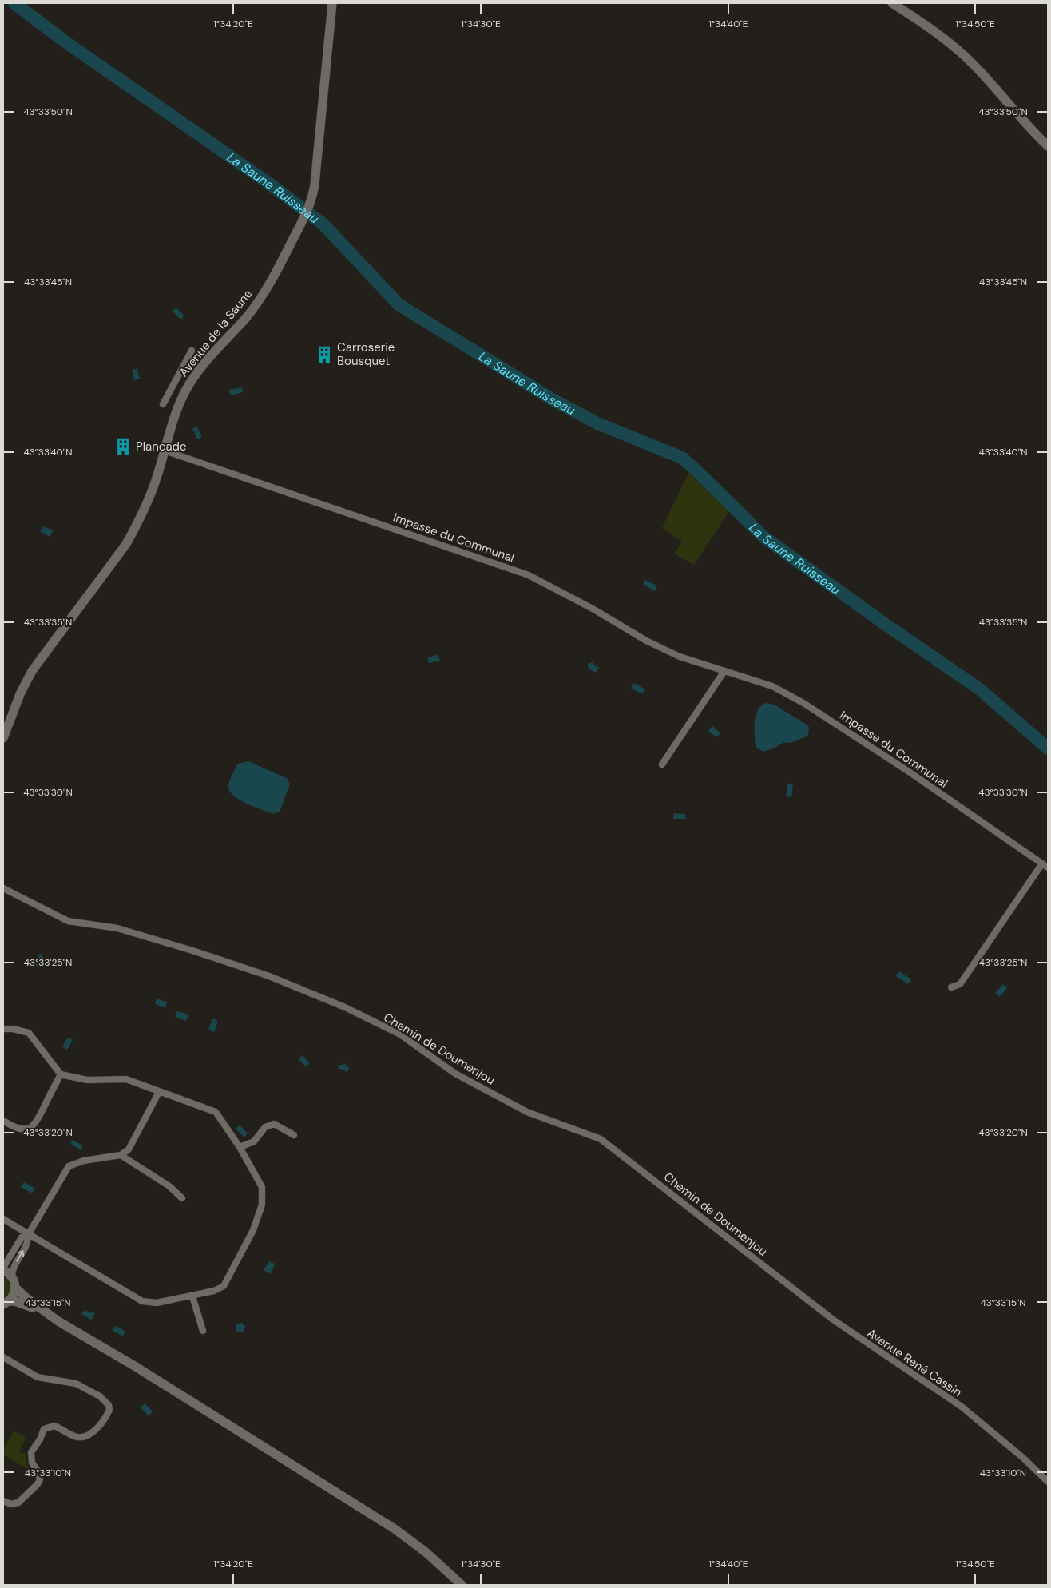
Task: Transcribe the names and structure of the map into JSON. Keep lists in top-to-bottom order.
{
  "streets": {
    "street": [
      "Avenue de la Saune",
      "Impasse du Communal",
      "Chemin de Doumenjou",
      "Avenue René Cassin"
    ]
  },
  "crossings": [
    ["Avenue de la Saune", "Impasse du Communal"],
    ["Chemin de Doumenjou", "Avenue René Cassin"]
  ],
  "water": ["La Saune Ruisseau"],
  "places": {
    "building": ["Carroserie Bousquet", "Plancade"]
  },
  "coordinates": [
    "1°34'20\"E",
    "1°34'30\"E",
    "1°34'40\"E",
    "1°34'50\"E",
    "43°33'50\"N",
    "43°33'45\"N",
    "43°33'40\"N",
    "43°33'35\"N",
    "43°33'30\"N",
    "43°33'25\"N",
    "43°33'20\"N",
    "43°33'15\"N",
    "43°33'10\"N"
  ]
}
